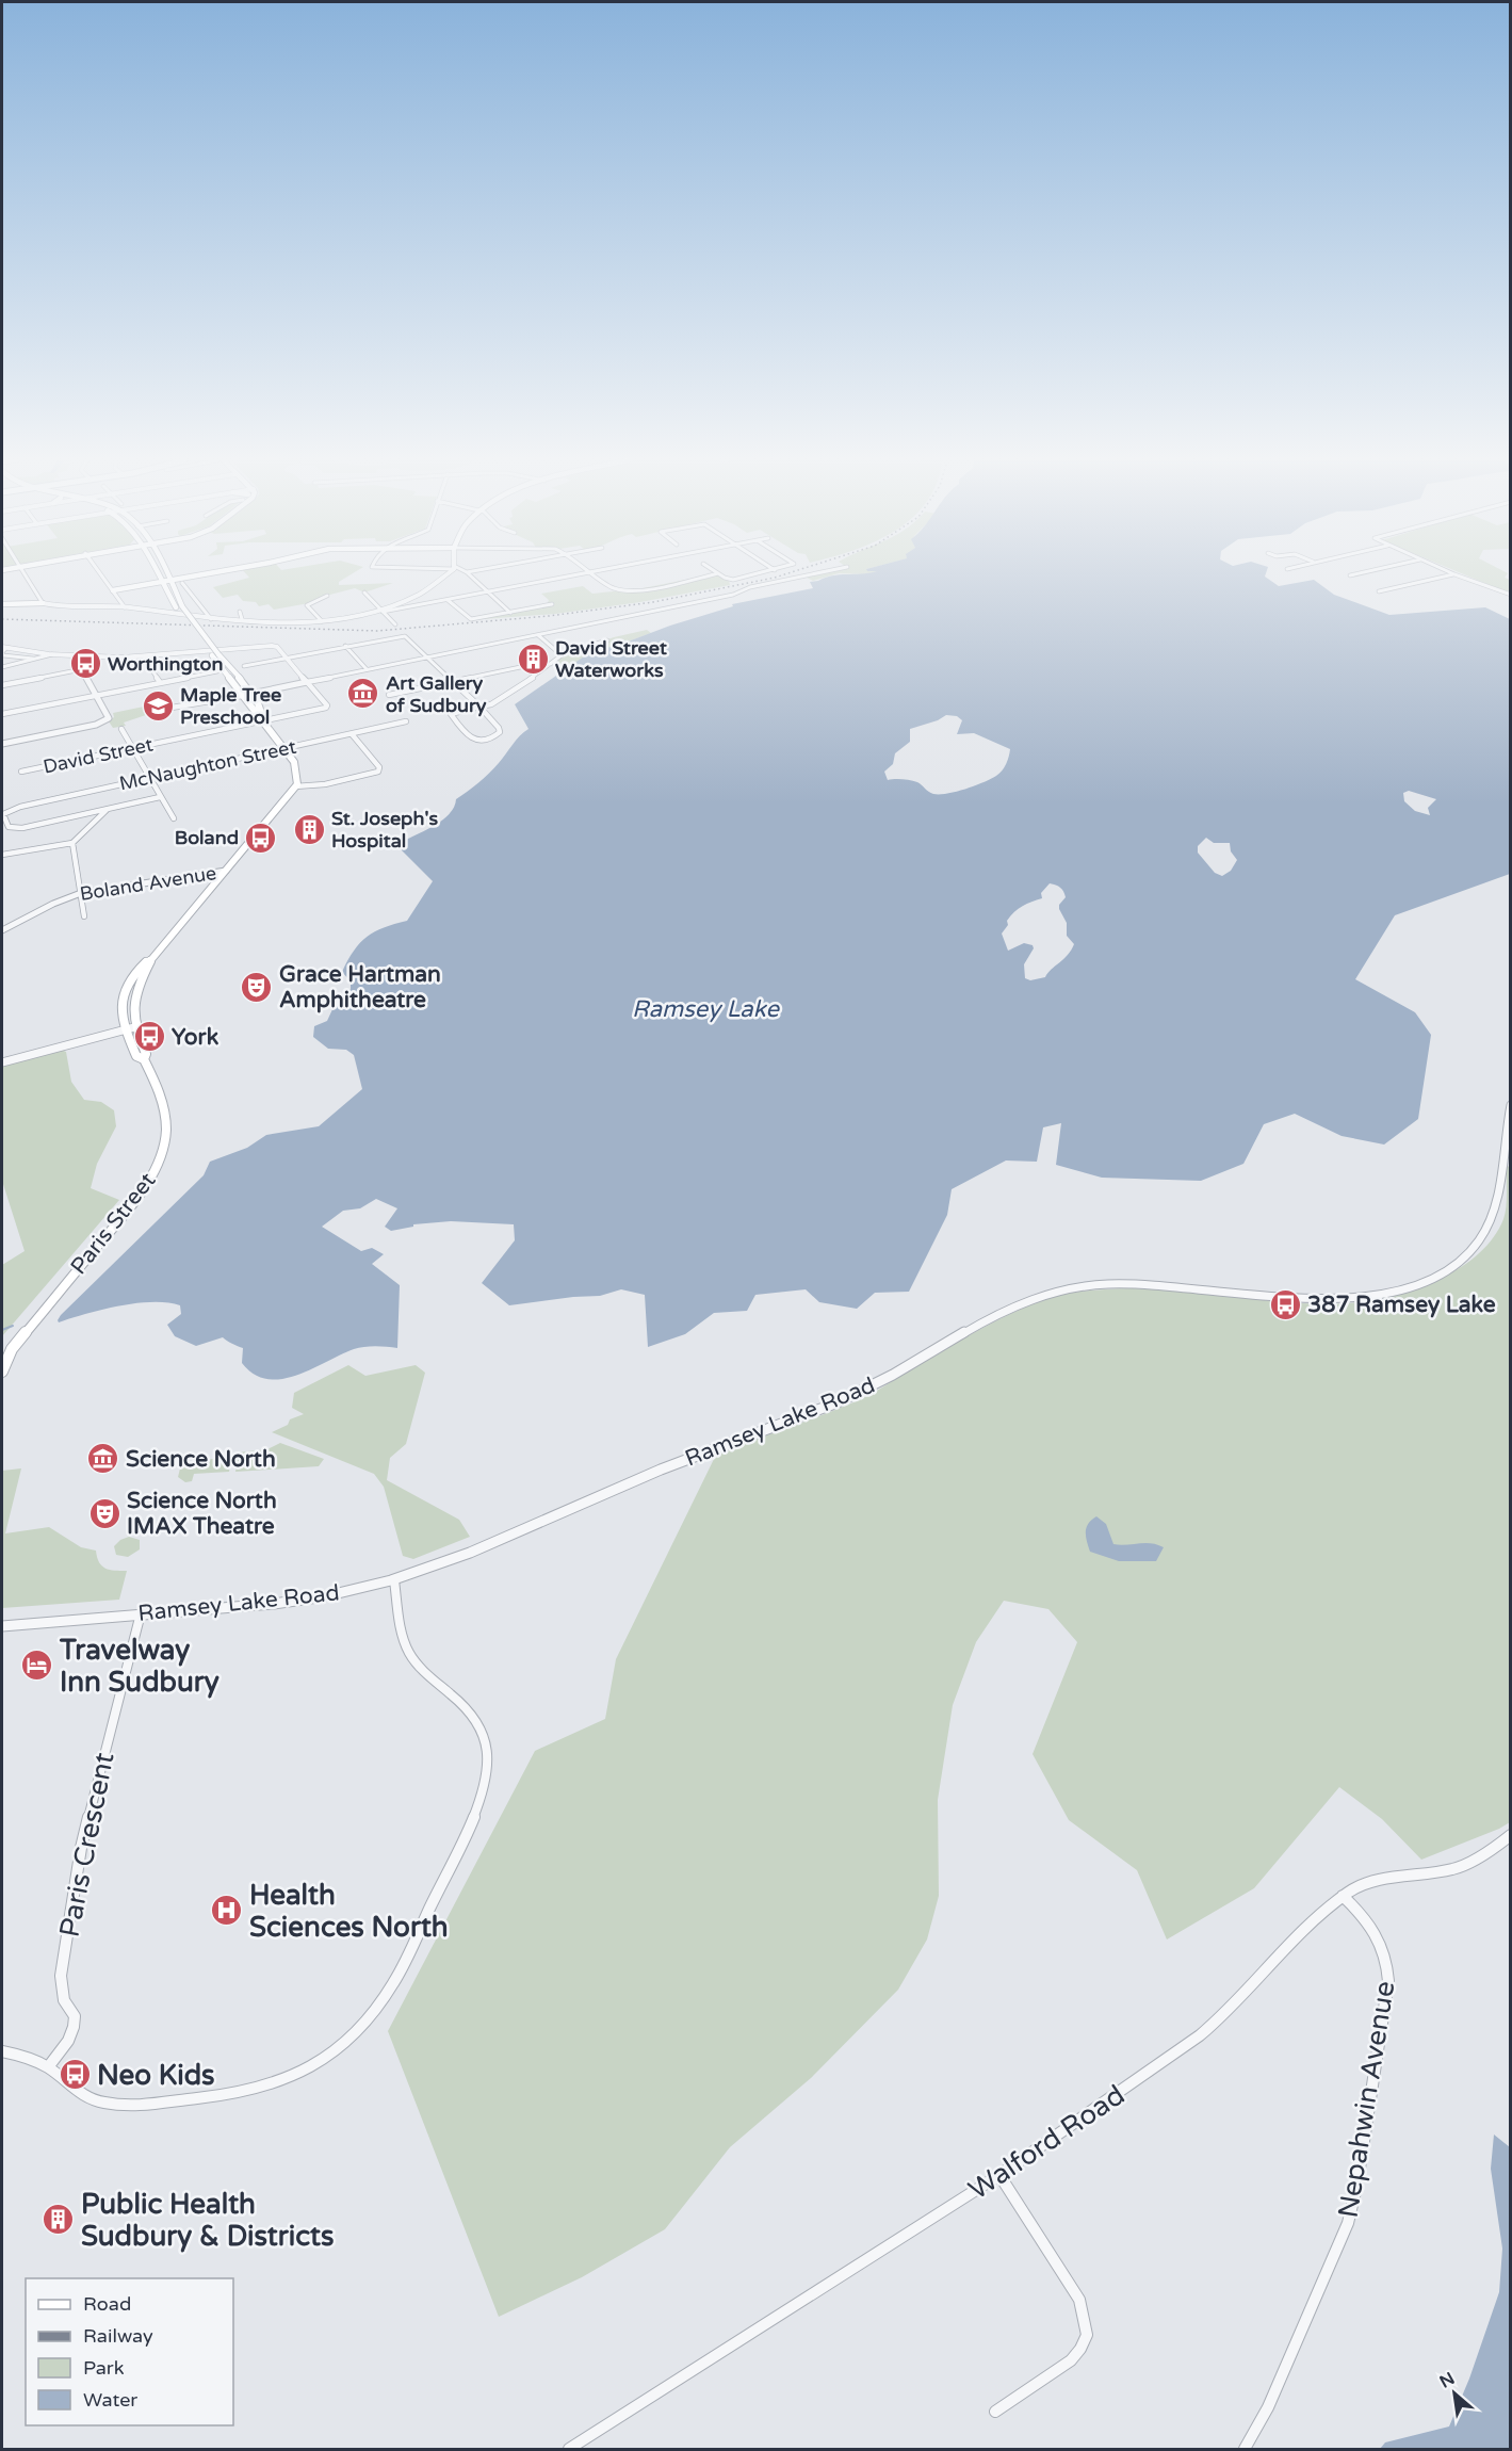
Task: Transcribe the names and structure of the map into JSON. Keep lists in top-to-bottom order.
{
  "streets": {
    "main road": ["Paris Street"],
    "street": [
      "David Street",
      "McNaughton Street",
      "Boland Avenue",
      "Ramsey Lake Road",
      "Paris Crescent",
      "Nepahwin Avenue",
      "Walford Road"
    ]
  },
  "crossings": [
    ["Boland Avenue", "Paris Street"],
    ["Ramsey Lake Road", "Paris Crescent"],
    ["Nepahwin Avenue", "Walford Road"]
  ],
  "water": ["Ramsey Lake"],
  "places": {
    "building": ["David Street Waterworks", "St. Joseph's Hospital", "Public Health Sudbury & Districts"],
    "bus stop": [
      "Worthington",
      "Boland",
      "York",
      "387 Ramsey Lake",
      "Neo Kids"
    ],
    "museum": ["Art Gallery of Sudbury", "Science North"],
    "school or university": ["Maple Tree Preschool"],
    "theatre": ["Grace Hartman Amphitheatre", "Science North IMAX Theatre"],
    "hotel": ["Travelway Inn Sudbury"],
    "hospital": ["Health Sciences North"]
  },
  "legend": [
    "Road",
    "Railway",
    "Park",
    "Water"
  ],
  "north": "top left"
}
